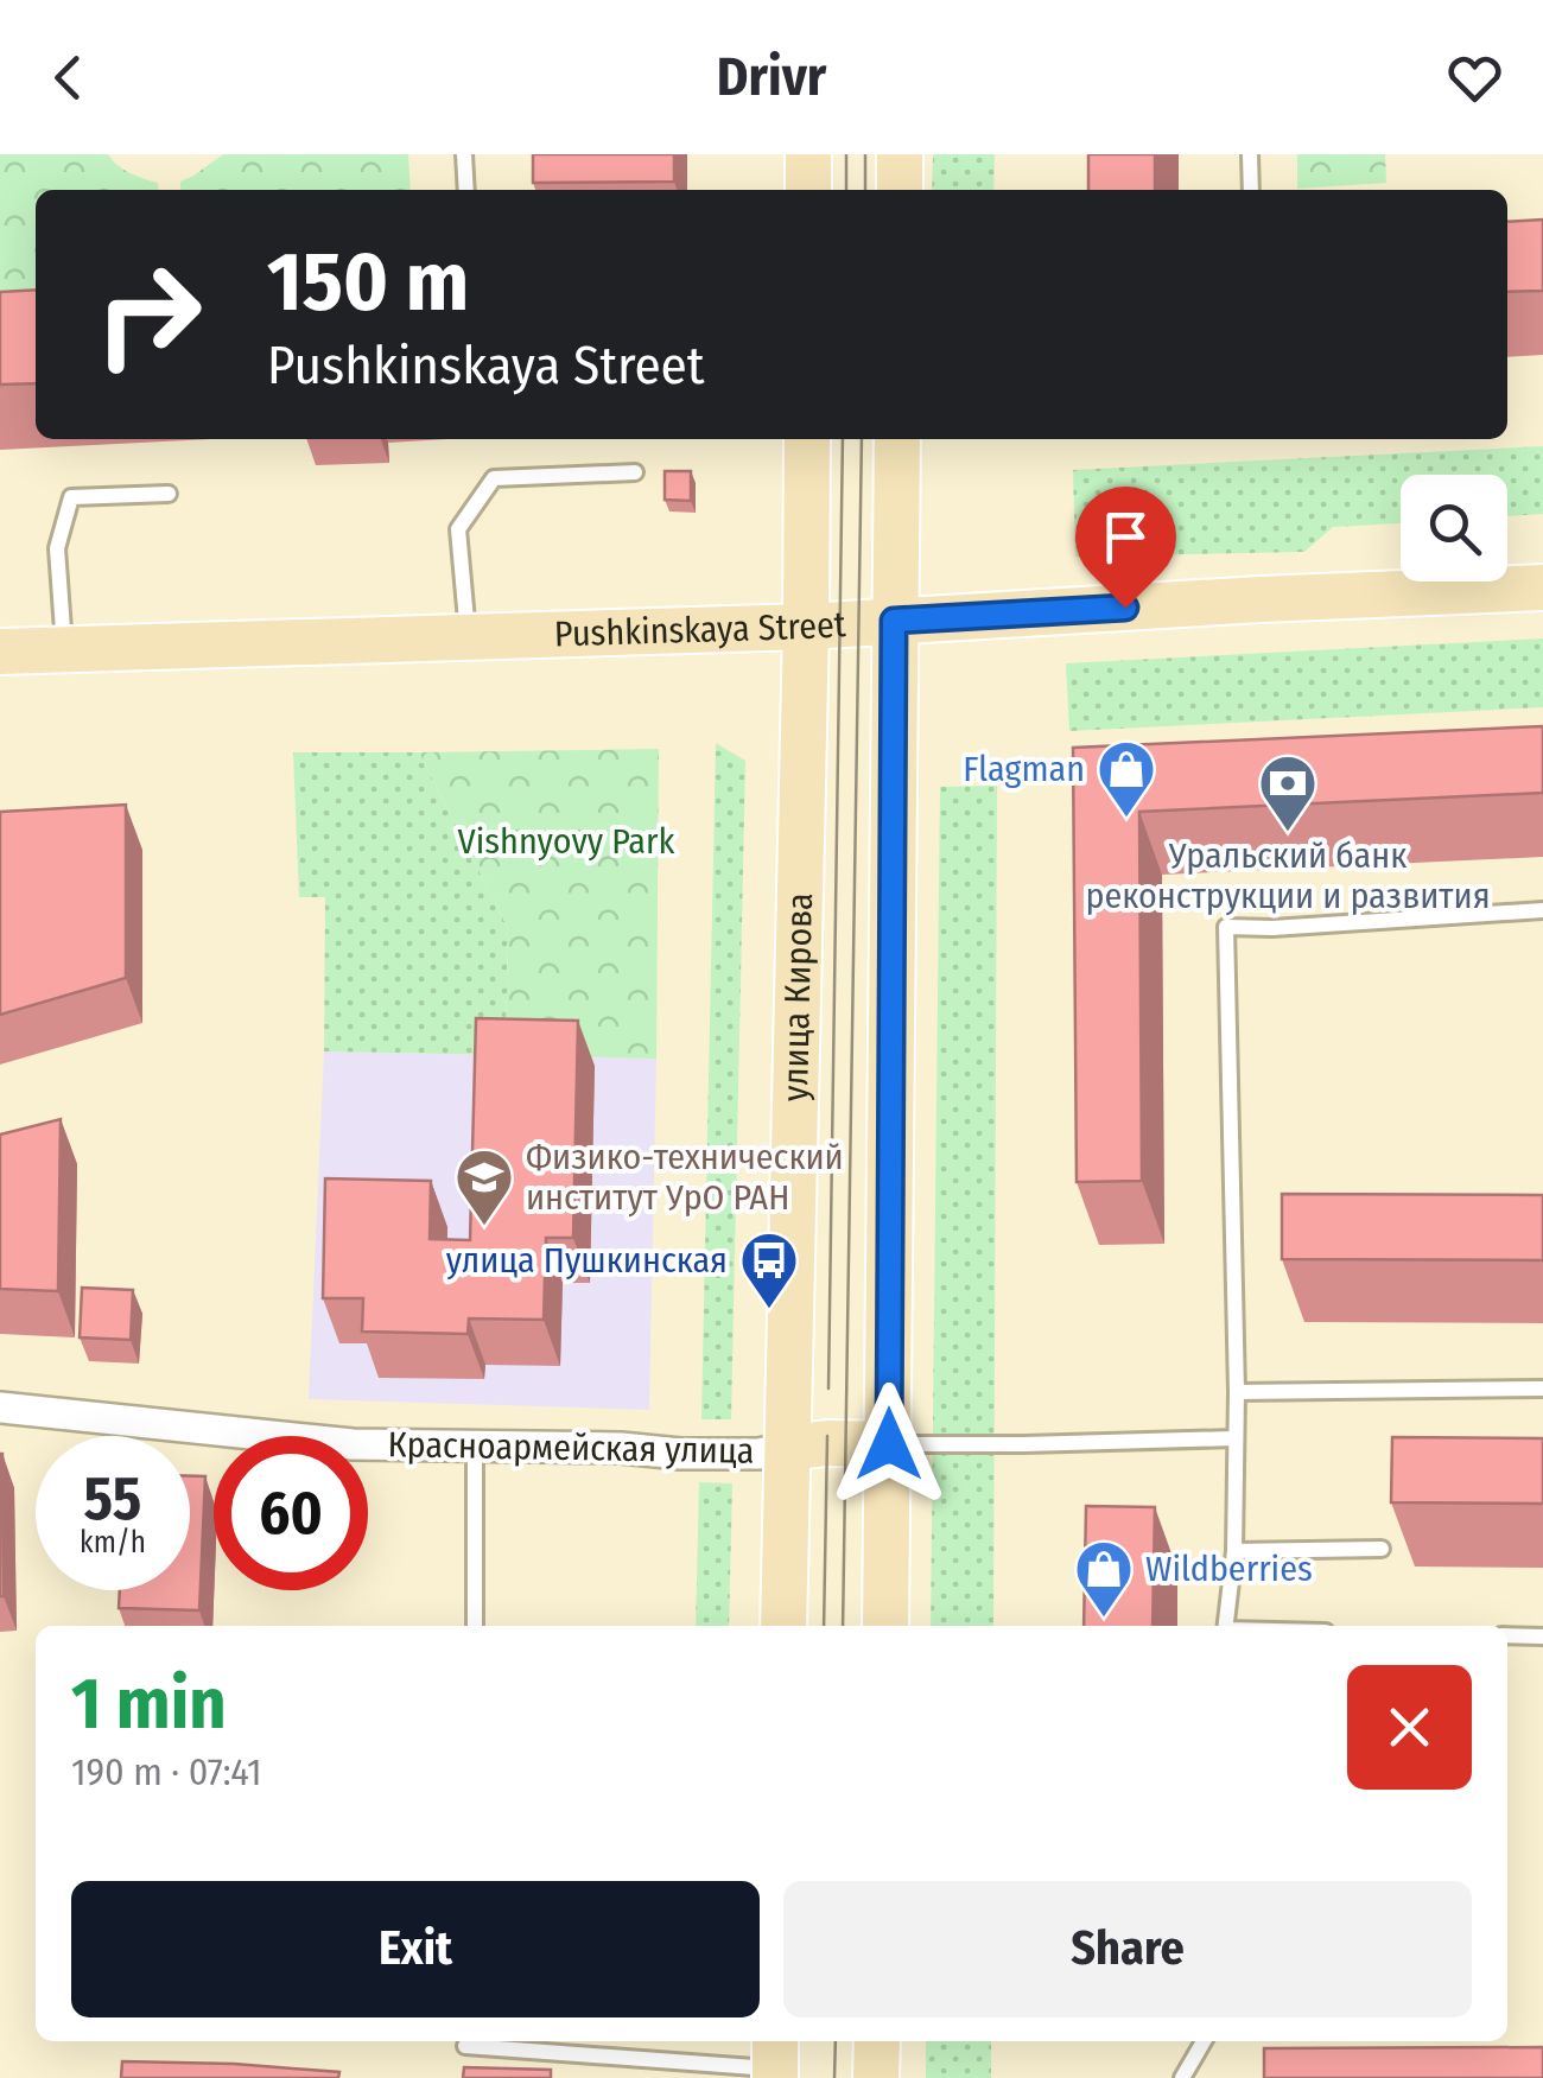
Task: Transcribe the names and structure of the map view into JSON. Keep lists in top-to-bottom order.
{
  "streets": {
    "main road": ["Pushkinskaya Street", "улица Кирова"],
    "street": ["Красноармейская улица"]
  },
  "crossings": [
    ["Pushkinskaya Street", "улица Кирова"],
    ["улица Кирова", "Красноармейская улица"]
  ],
  "parks": ["Vishnyovy Park"],
  "places": {
    "shop": ["Flagman", "Wildberries"],
    "bank": ["Уральский банк реконструкции и развития"],
    "school or university": ["Физико-технический институт УрО РАН"],
    "bus stop": ["улица Пушкинская"]
  },
  "page": {
    "header": "Drivr",
    "turn": ["150 m", "Pushkinskaya Street"],
    "speed": "55 km/h",
    "limit": "60",
    "heading": ["1 min", "190 m · 07:41"],
    "buttons": ["Exit", "Share"]
  }
}
